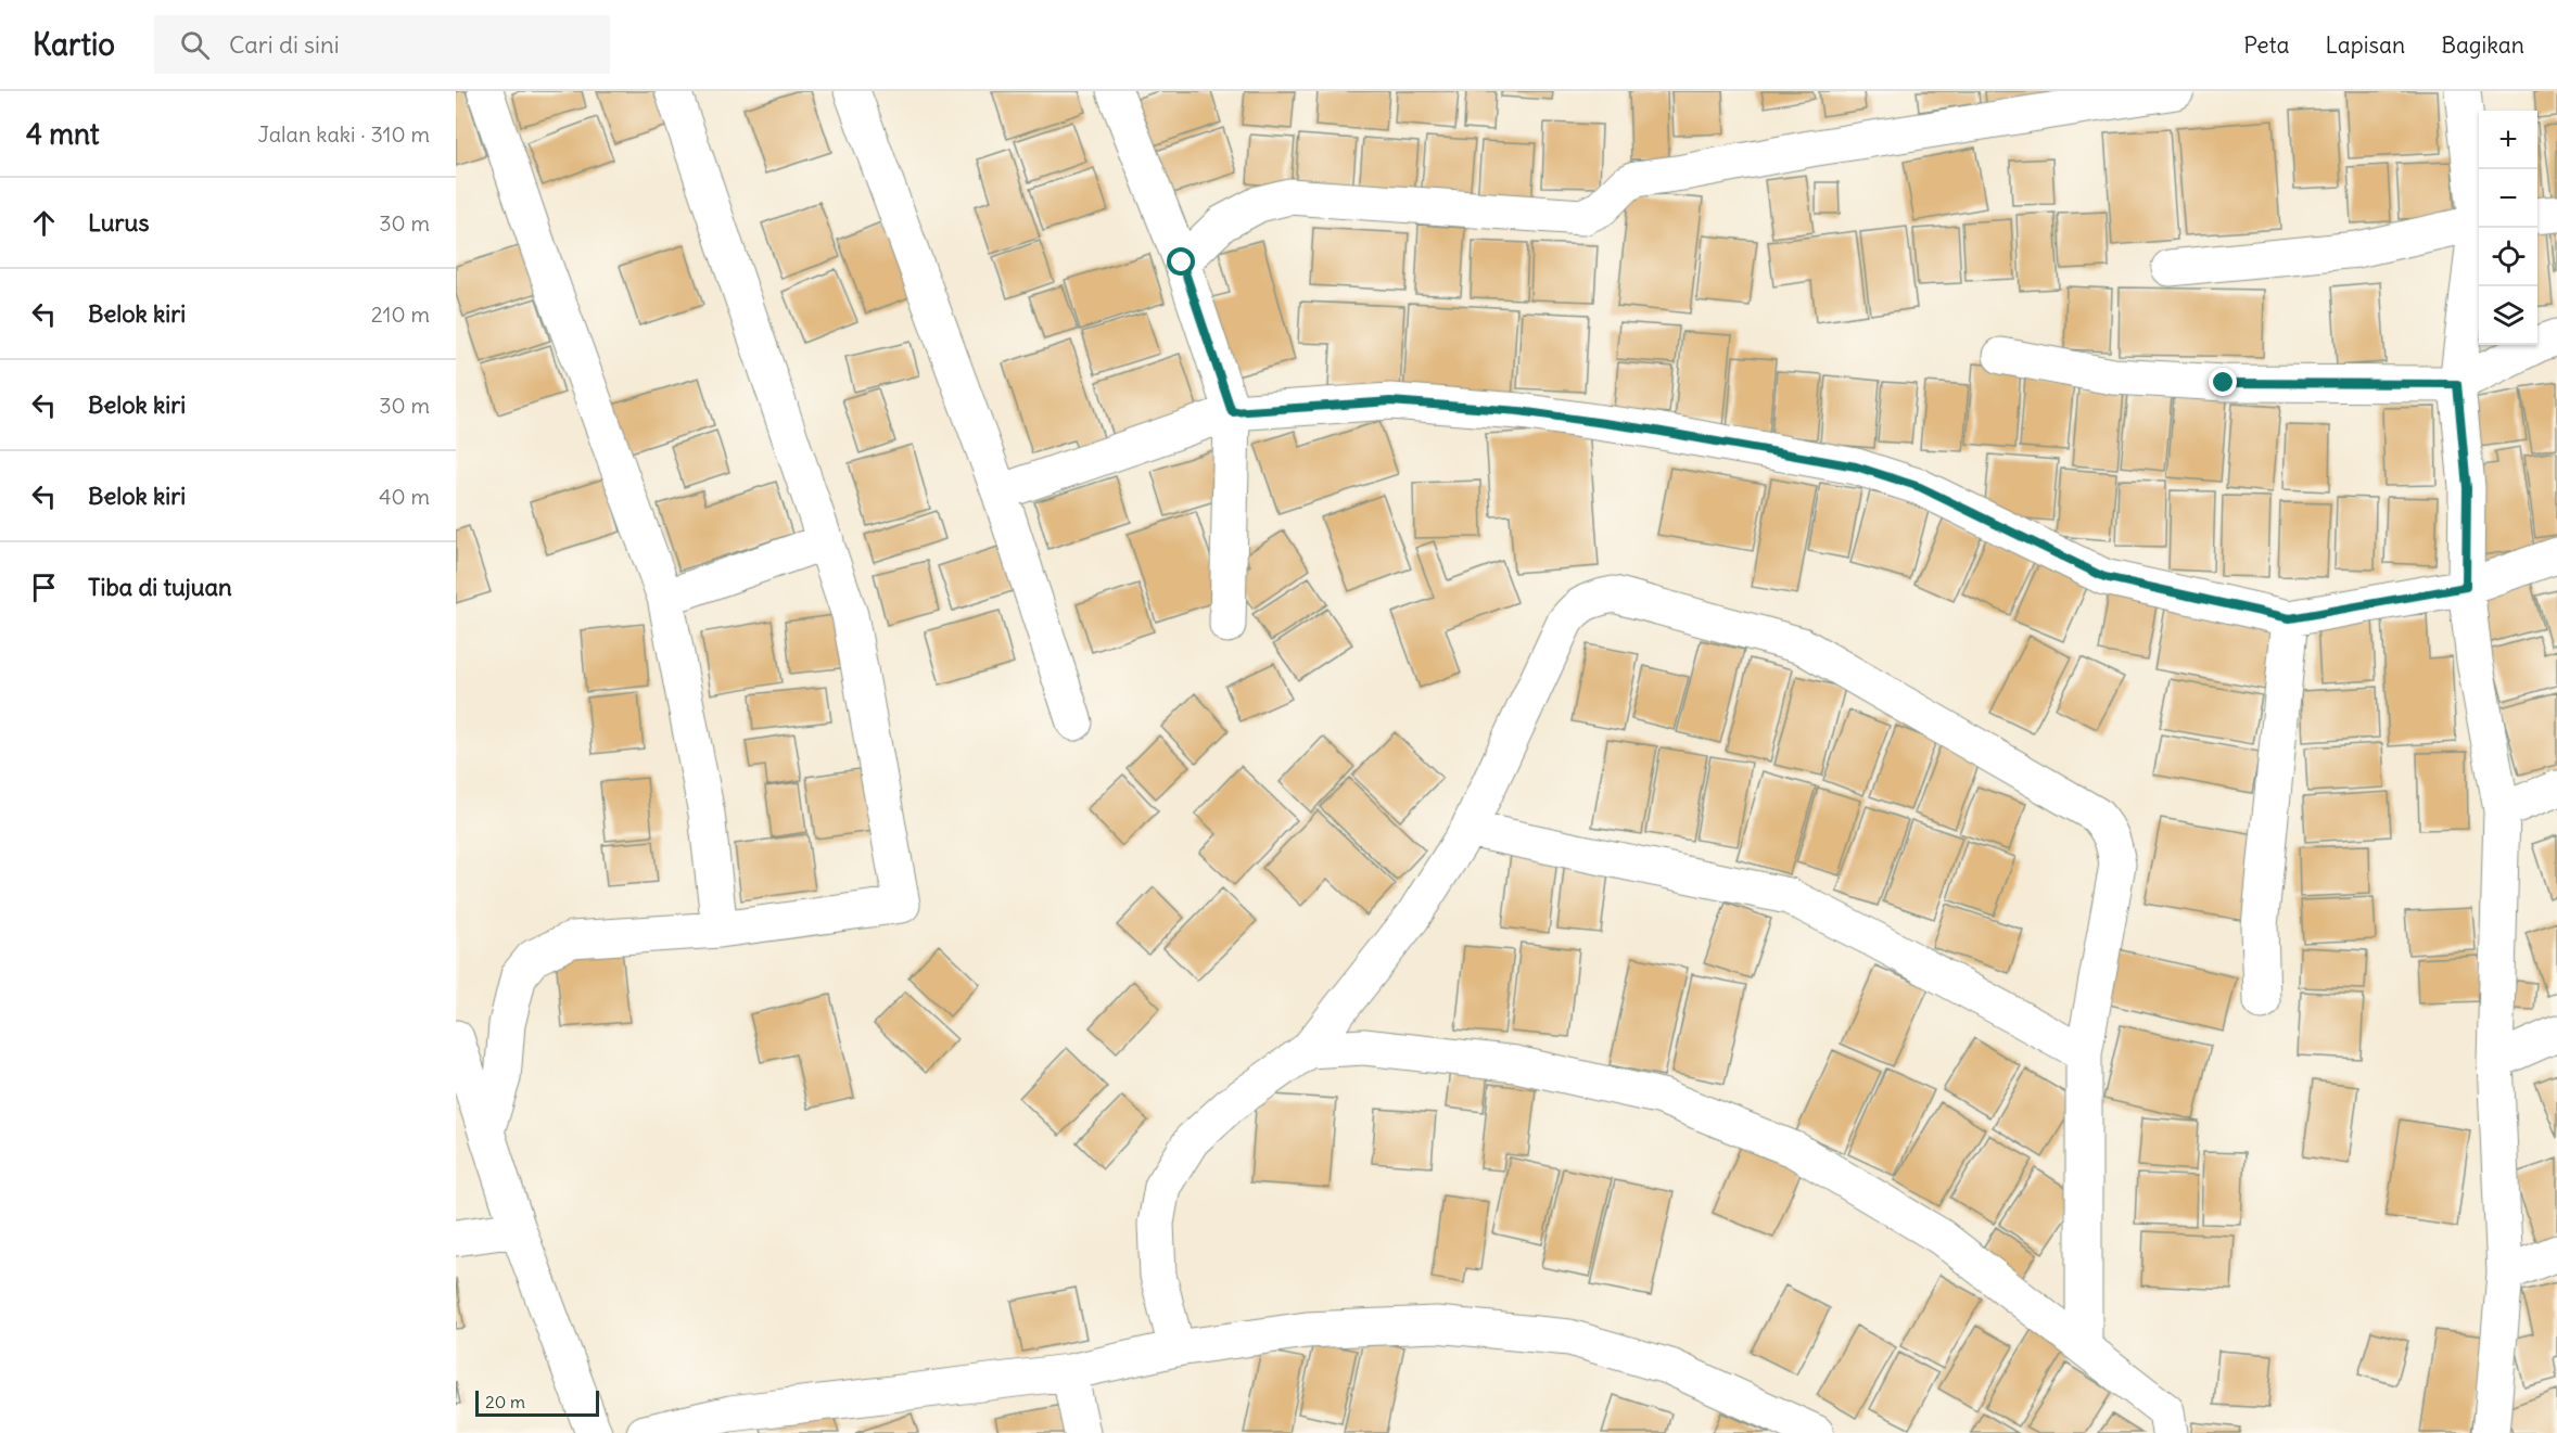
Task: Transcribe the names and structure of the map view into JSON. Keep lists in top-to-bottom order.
{
  "scale_bar": "20 m",
  "page": {
    "header": "Kartio",
    "search": "Cari di sini",
    "nav": ["Peta", "Lapisan", "Bagikan"],
    "heading": ["4 mnt", "Jalan kaki · 310 m"],
    "map_buttons": ["+", "−"],
    "list": [
      ["Lurus", "30 m"],
      ["Belok kiri", "210 m"],
      ["Belok kiri", "30 m"],
      ["Belok kiri", "40 m"],
      "Tiba di tujuan"
    ],
    "scale": "20 m"
  }
}
